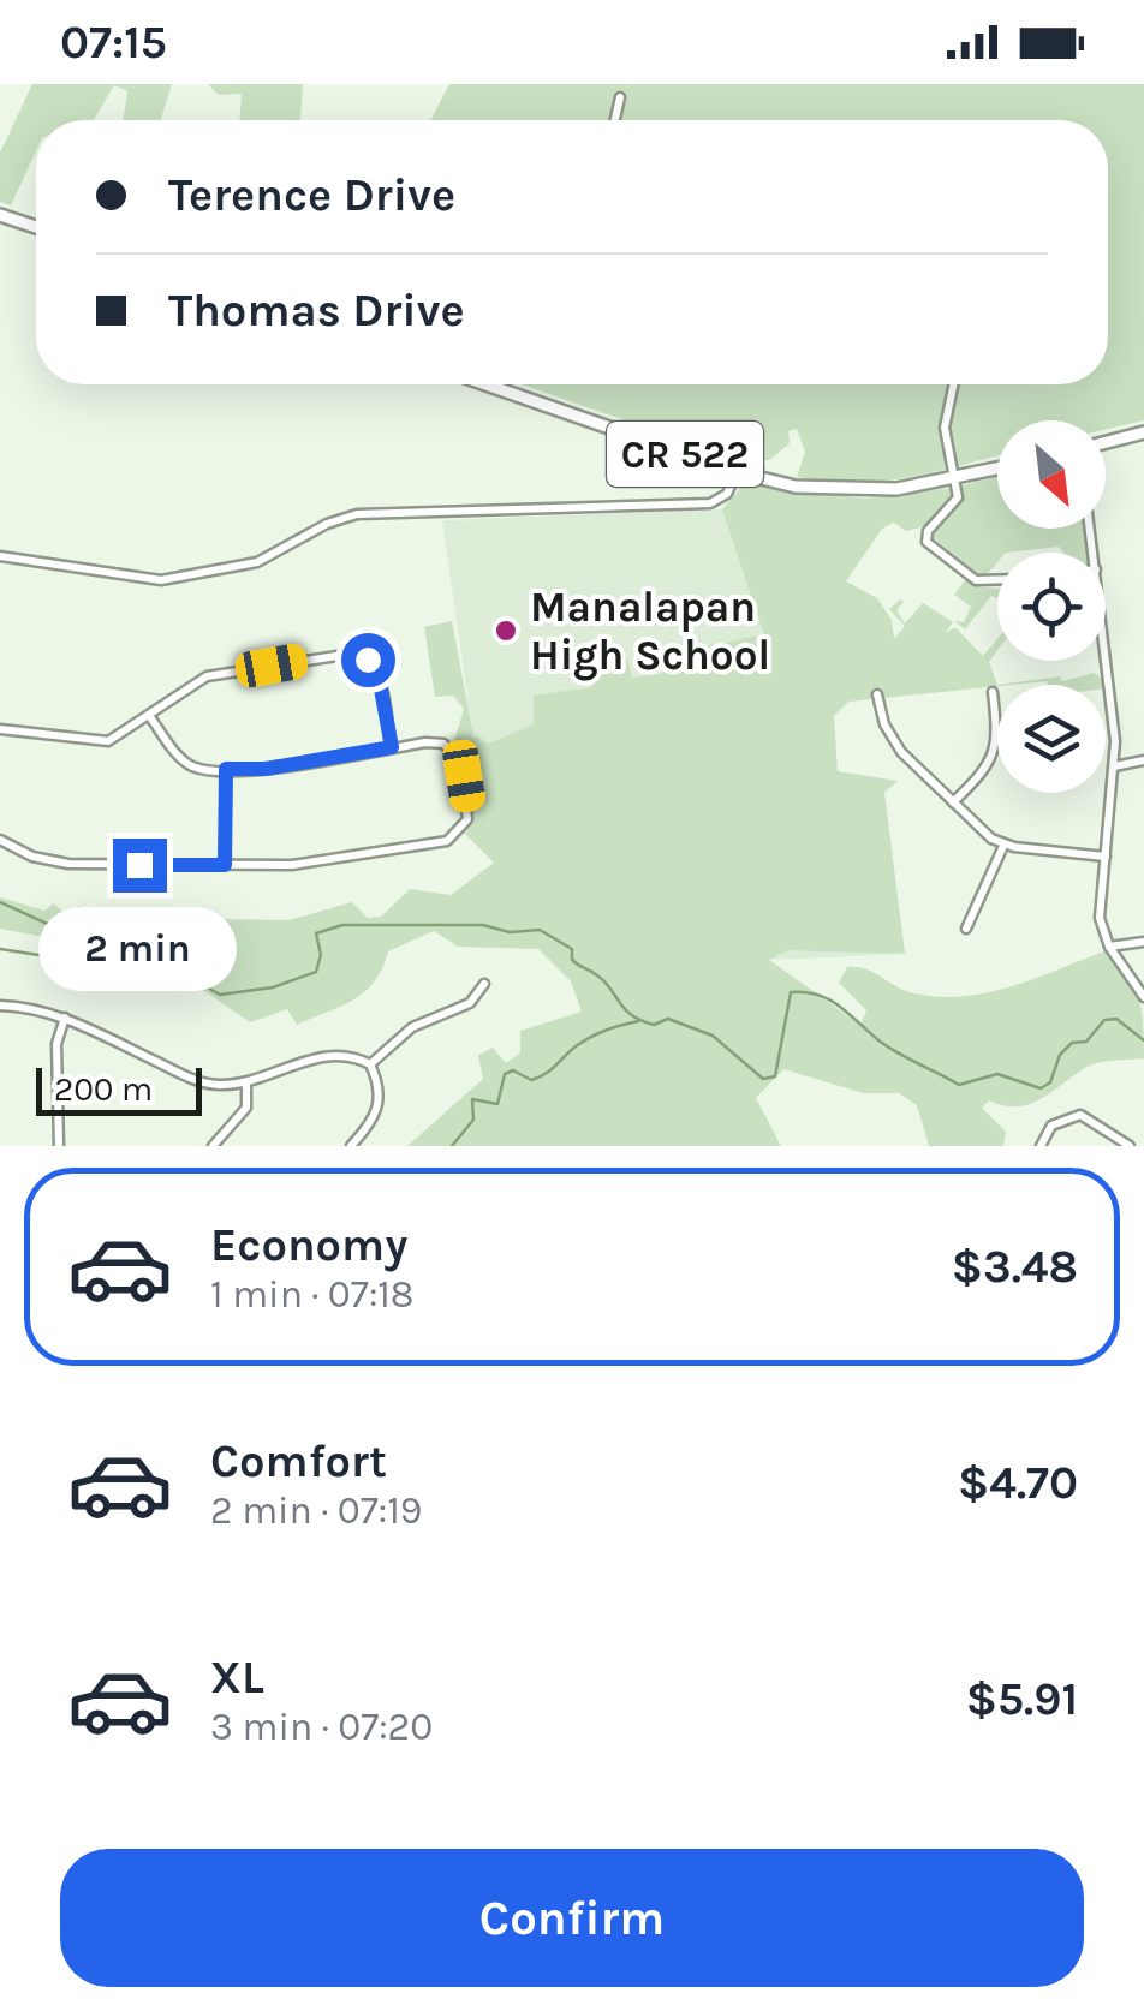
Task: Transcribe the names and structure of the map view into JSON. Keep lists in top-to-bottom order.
{
  "streets": {
    "main road": ["CR 522"]
  },
  "places": ["Manalapan High School"],
  "scale_bar": "200 m",
  "north": "bottom right",
  "page": {
    "status": "07:15",
    "banner": ["Terence Drive", "Thomas Drive"],
    "bubble": "2 min",
    "scale": "200 m",
    "list": [
      {
        "name": "Economy",
        "note": "1 min · 07:18",
        "value": "$3.48"
      },
      {
        "name": "Comfort",
        "note": "2 min · 07:19",
        "value": "$4.70"
      },
      {
        "name": "XL",
        "note": "3 min · 07:20",
        "value": "$5.91"
      }
    ],
    "buttons": "Confirm"
  }
}
